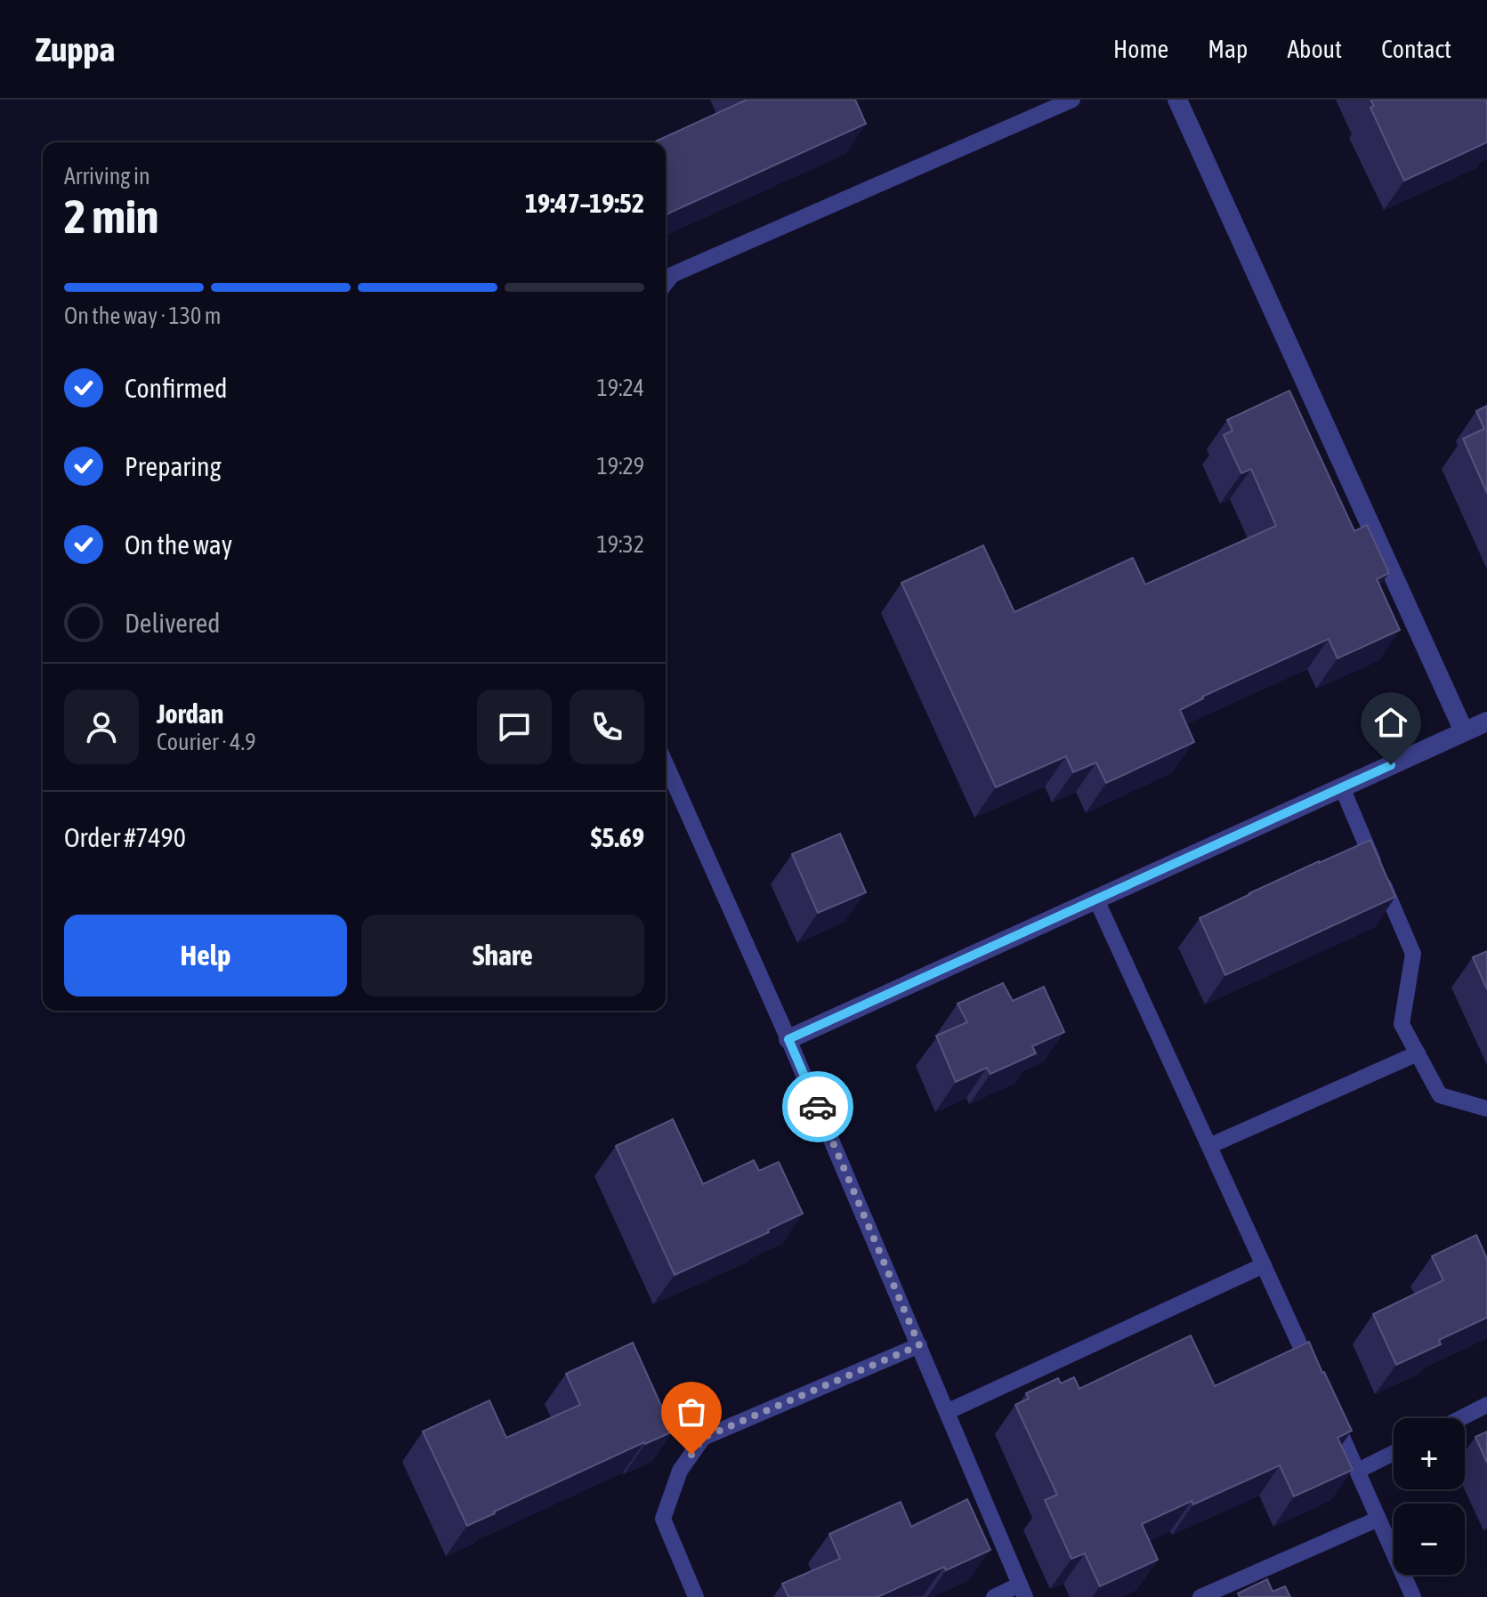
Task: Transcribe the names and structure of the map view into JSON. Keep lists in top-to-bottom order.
{
  "page": {
    "header": "Zuppa",
    "nav": [
      "Home",
      "Map",
      "About",
      "Contact"
    ],
    "heading": ["2 min", "Arriving in", "19:47–19:52"],
    "panel": [
      "Jordan",
      "Courier · 4.9",
      "Order #7490",
      "$5.69"
    ],
    "bar": "On the way · 130 m",
    "list": [
      ["Confirmed", "19:24"],
      ["Preparing", "19:29"],
      ["On the way", "19:32"],
      "Delivered"
    ],
    "buttons": ["Help", "Share"],
    "map_buttons": ["+", "−"]
  }
}
